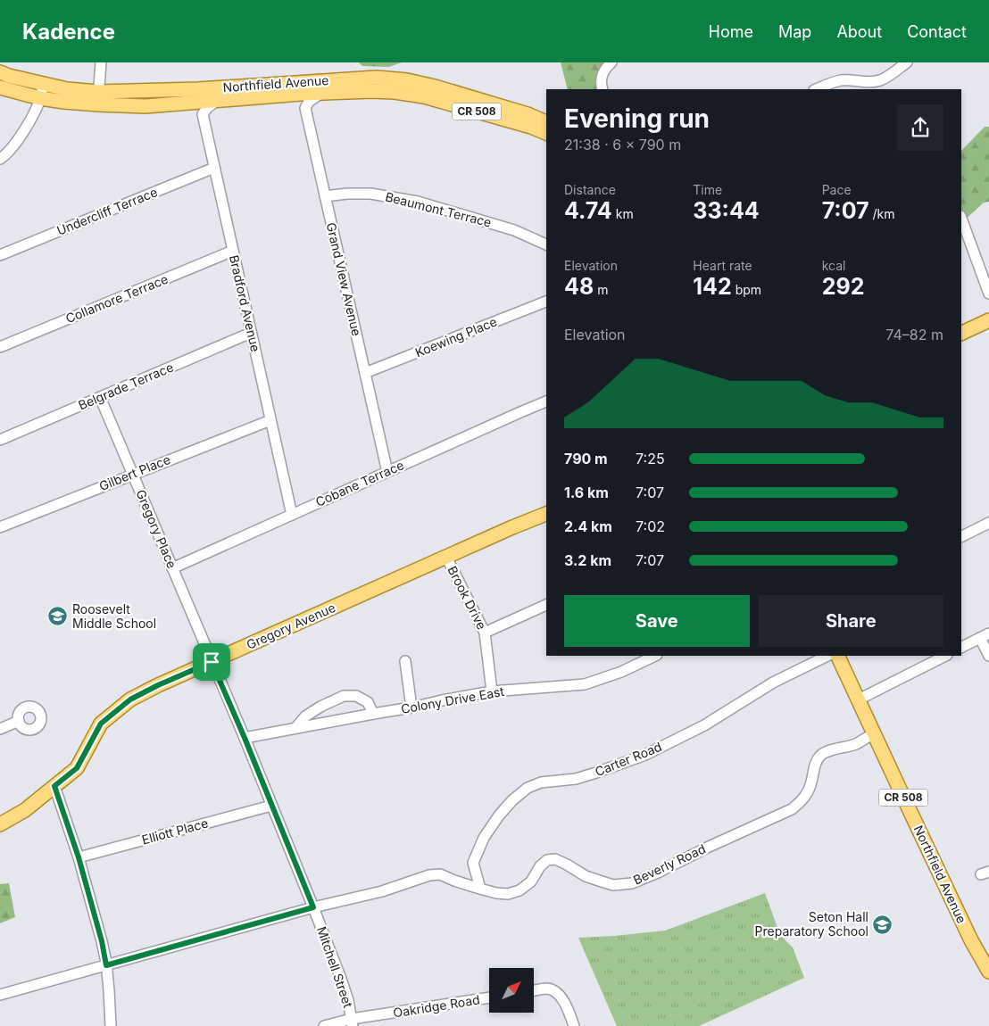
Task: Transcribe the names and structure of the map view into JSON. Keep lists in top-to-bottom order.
{
  "streets": {
    "main road": ["Northfield Avenue", "CR 508", "Gregory Avenue"],
    "street": [
      "Beaumont Terrace",
      "Undercliff Terrace",
      "Grand View Avenue",
      "Collamore Terrace",
      "Bradford Avenue",
      "Koewing Place",
      "Belgrade Terrace",
      "Gilbert Place",
      "Cobane Terrace",
      "Gregory Place",
      "Brook Drive",
      "Colony Drive East",
      "Carter Road",
      "Elliott Place",
      "Beverly Road",
      "Mitchell Street",
      "Oakridge Road"
    ]
  },
  "crossings": [
    ["Northfield Avenue", "Grand View Avenue"],
    ["Northfield Avenue", "Bradford Avenue"],
    ["Northfield Avenue", "Beverly Road"],
    ["Beaumont Terrace", "Grand View Avenue"],
    ["Undercliff Terrace", "Bradford Avenue"],
    ["Grand View Avenue", "Koewing Place"],
    ["Grand View Avenue", "Cobane Terrace"],
    ["Collamore Terrace", "Bradford Avenue"],
    ["Bradford Avenue", "Belgrade Terrace"],
    ["Bradford Avenue", "Gilbert Place"],
    ["Bradford Avenue", "Cobane Terrace"],
    ["Belgrade Terrace", "Gregory Place"],
    ["Gilbert Place", "Gregory Place"],
    ["Cobane Terrace", "Gregory Place"],
    ["Gregory Place", "Gregory Avenue"],
    ["Gregory Place", "Mitchell Street"],
    ["Brook Drive", "Gregory Avenue"],
    ["Brook Drive", "Colony Drive East"],
    ["Gregory Avenue", "Mitchell Street"],
    ["Colony Drive East", "Mitchell Street"],
    ["Carter Road", "Beverly Road"],
    ["Elliott Place", "Mitchell Street"],
    ["Beverly Road", "Mitchell Street"],
    ["Mitchell Street", "Oakridge Road"]
  ],
  "places": {
    "school or university": ["Roosevelt Middle School", "Seton Hall Preparatory School"]
  },
  "north": "top right",
  "page": {
    "header": "Kadence",
    "nav": [
      "Home",
      "Map",
      "About",
      "Contact"
    ],
    "heading": ["Evening run", "21:38 · 6 × 790 m"],
    "stats": [
      ["Distance", "4.74 km"],
      ["Time", "33:44"],
      ["Pace", "7:07 /km"],
      ["Elevation", "48 m"],
      ["Heart rate", "142 bpm"],
      ["kcal", "292"]
    ],
    "chart": ["Elevation", "74–82 m"],
    "list": [
      {
        "name": "790 m",
        "note": "7:25"
      },
      {
        "name": "1.6 km",
        "note": "7:07"
      },
      {
        "name": "2.4 km",
        "note": "7:02"
      },
      {
        "name": "3.2 km",
        "note": "7:07"
      }
    ],
    "buttons": ["Save", "Share"]
  }
}
